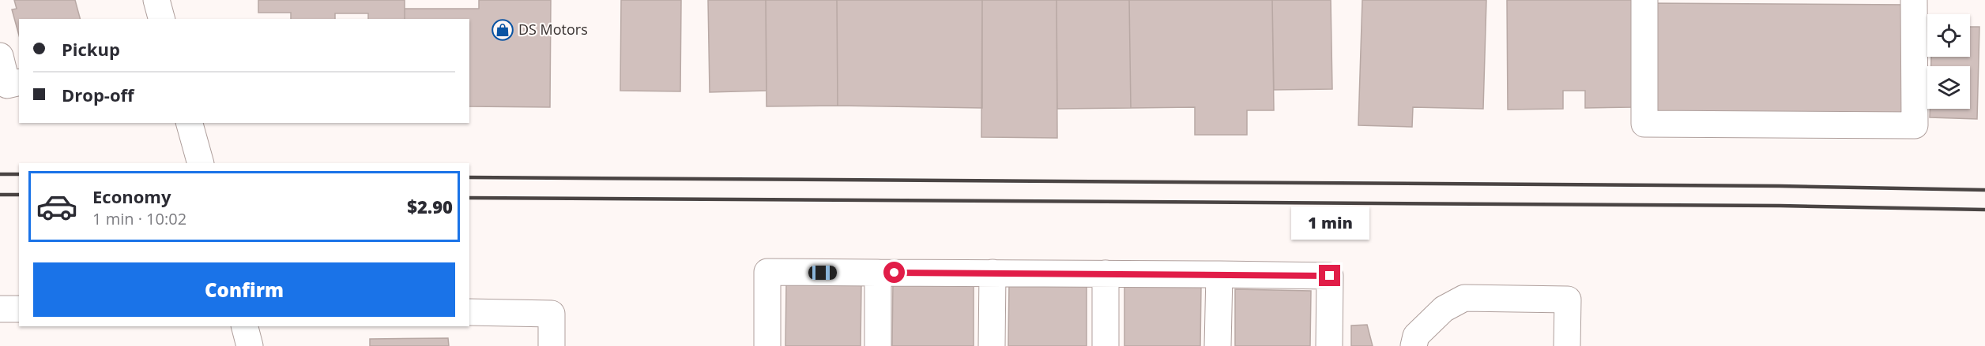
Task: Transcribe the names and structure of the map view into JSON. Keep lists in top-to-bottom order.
{
  "places": {
    "shop": ["DS Motors"]
  },
  "page": {
    "banner": ["Pickup", "Drop-off"],
    "list": [
      {
        "name": "Economy",
        "note": "1 min · 10:02",
        "value": "$2.90"
      }
    ],
    "bubble": "1 min",
    "buttons": "Confirm"
  }
}
